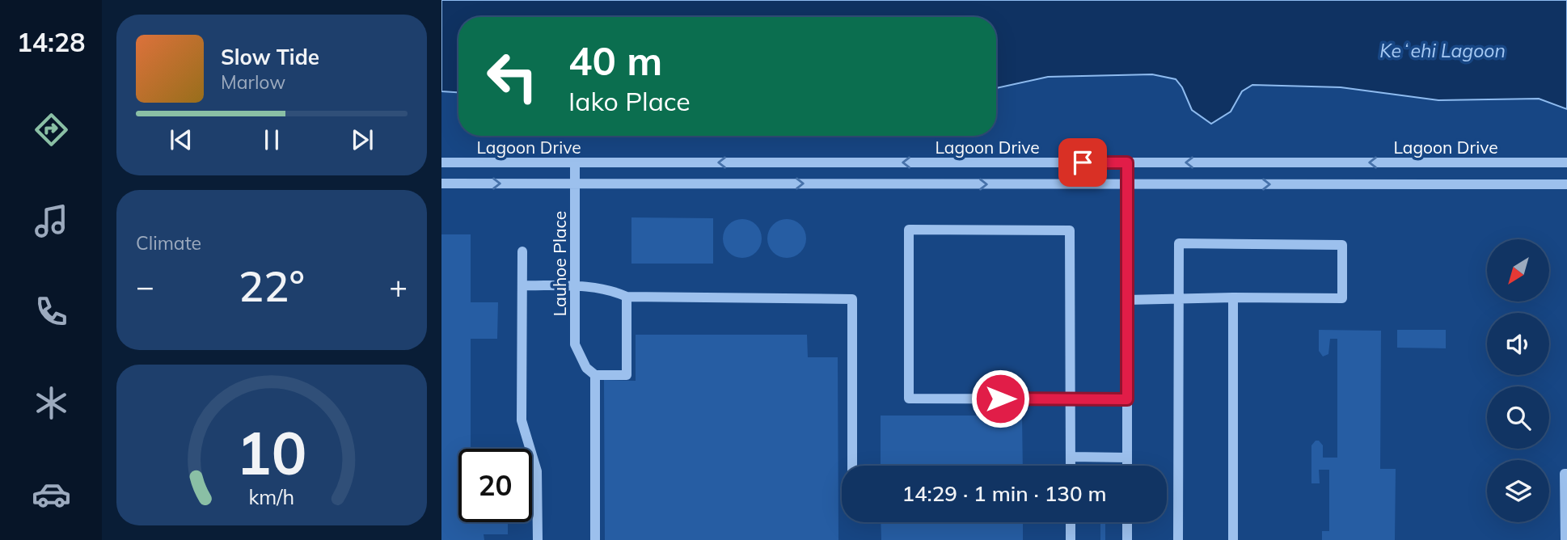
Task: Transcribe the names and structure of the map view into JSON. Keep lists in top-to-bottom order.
{
  "streets": {
    "street": ["Lagoon Drive", "Lauhoe Place"]
  },
  "crossings": [
    ["Lagoon Drive", "Lauhoe Place"]
  ],
  "water": ["Keʻehi Lagoon"],
  "north": "bottom left",
  "page": {
    "tabs": "14:28",
    "turn": ["40 m", "Iako Place"],
    "song": ["Slow Tide", "Marlow"],
    "tile": "Climate",
    "heat": ["−", "22°", "+"],
    "limit": "20",
    "trip": "14:29 · 1 min · 130 m",
    "gauge": ["10", "km/h"]
  }
}
